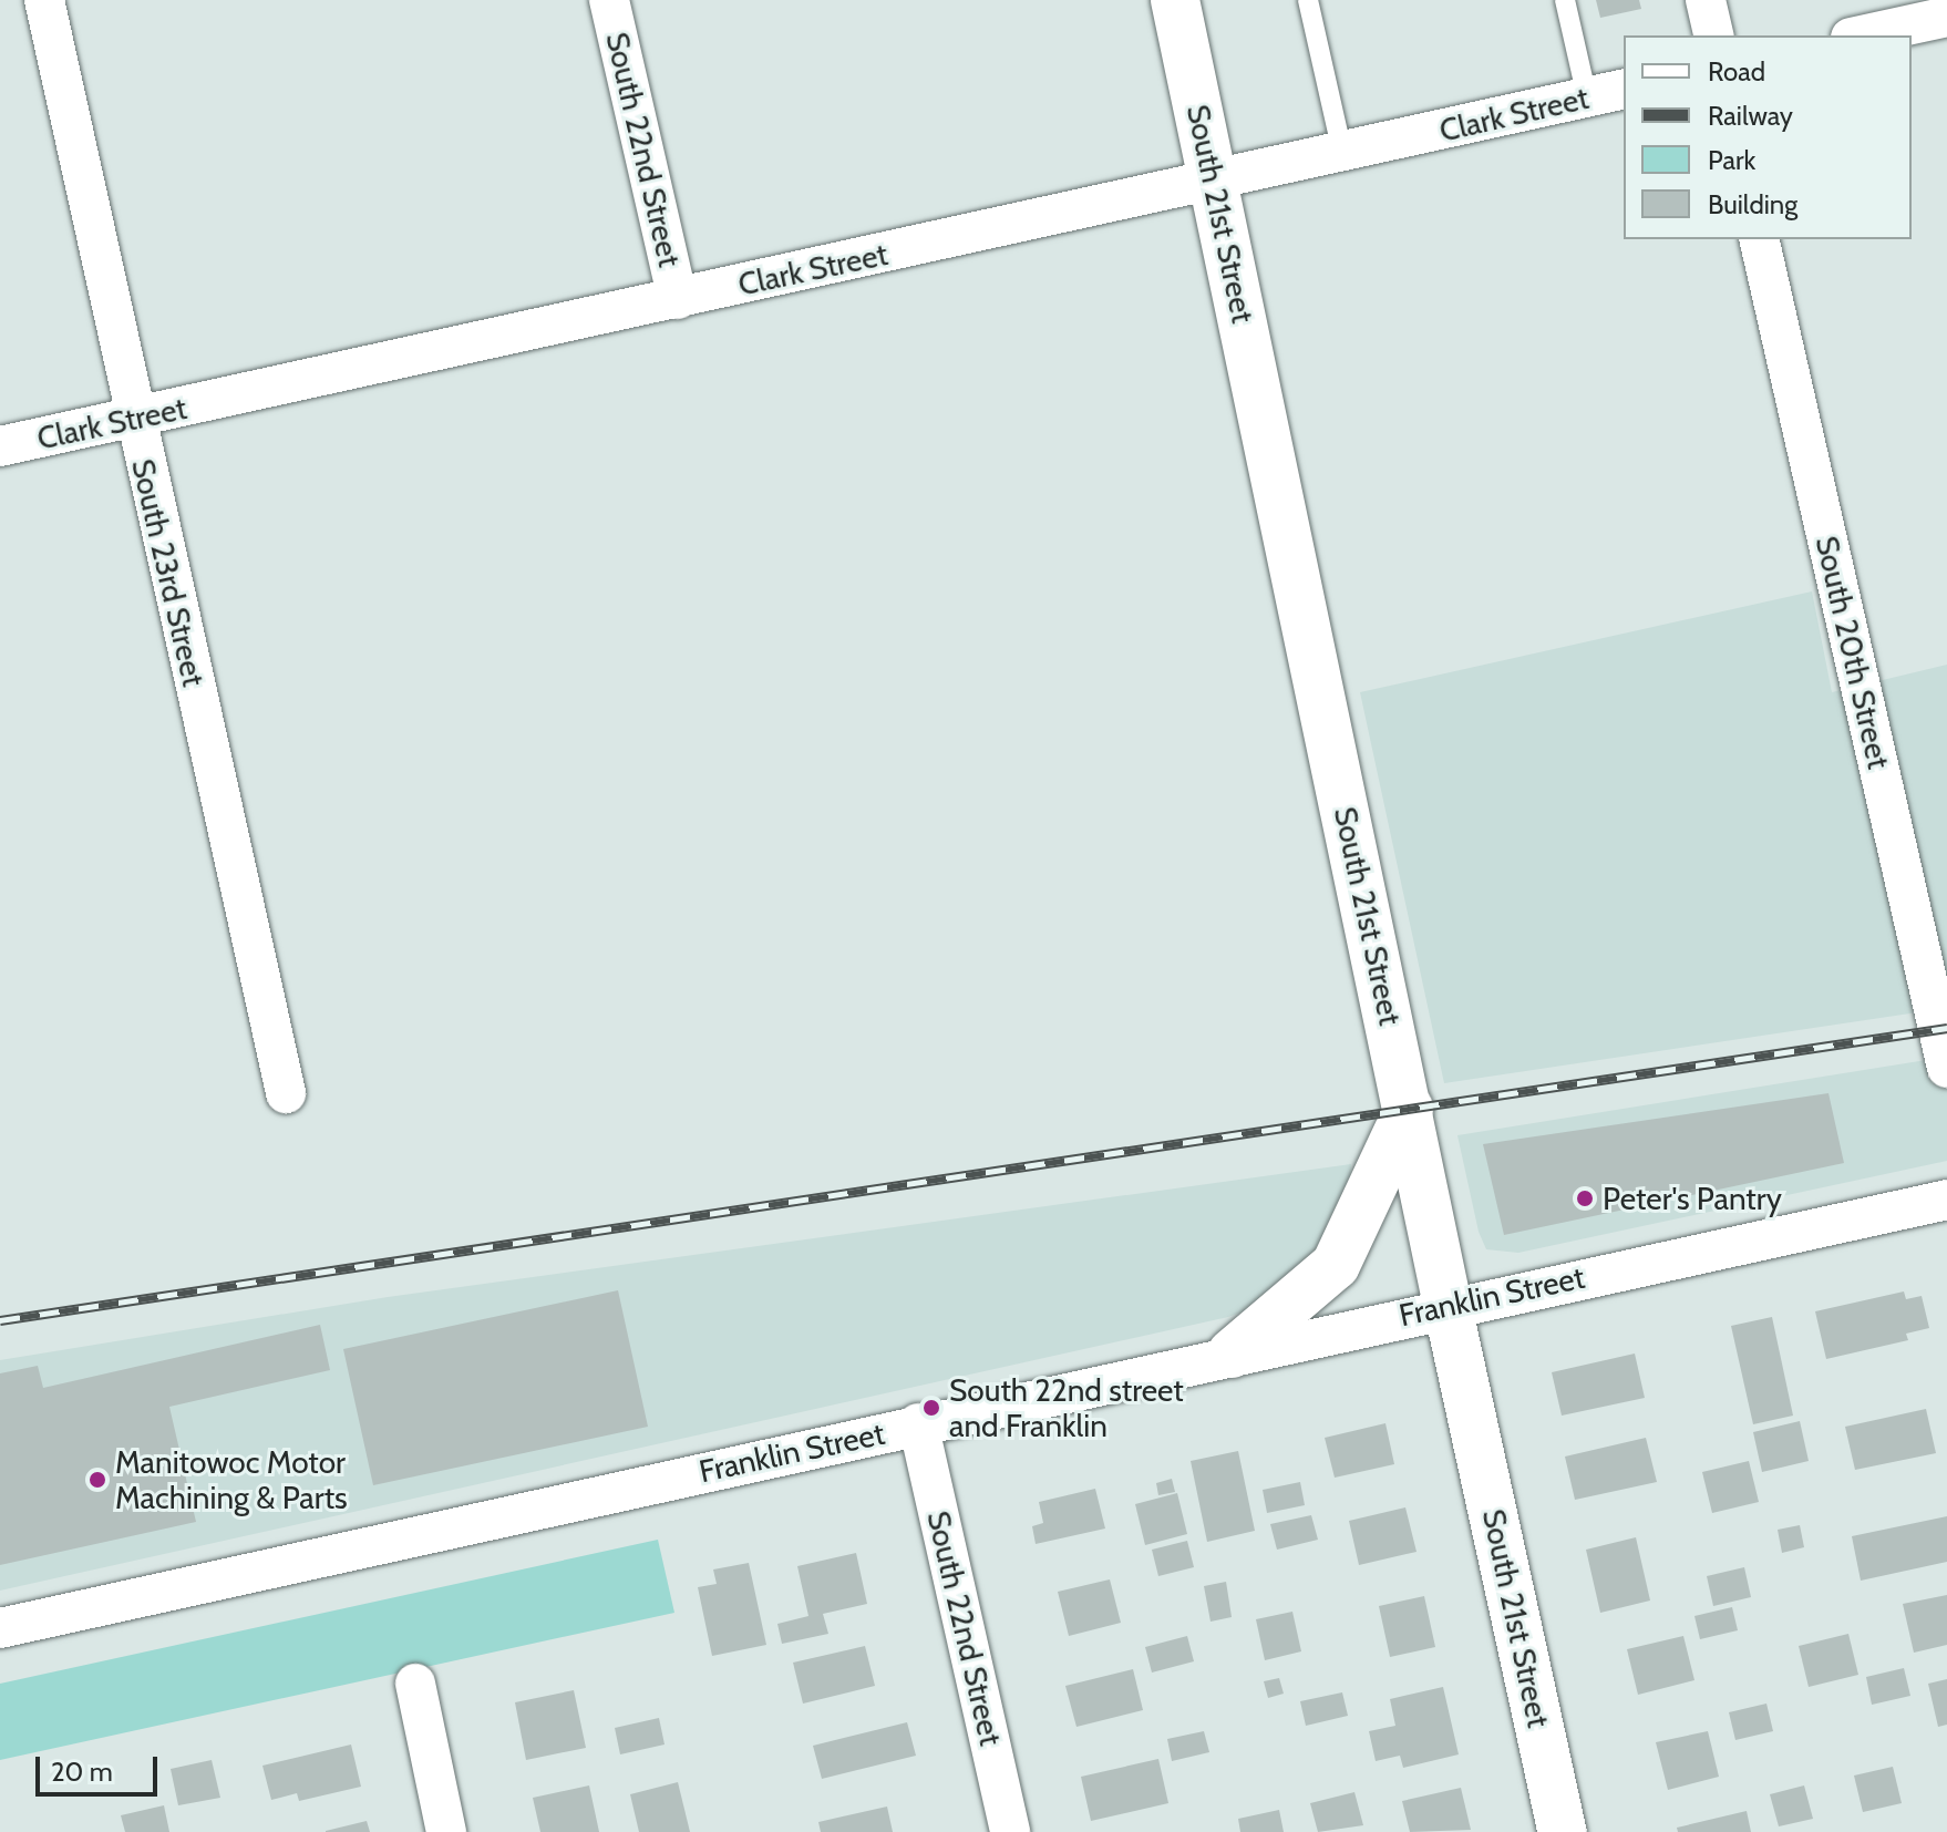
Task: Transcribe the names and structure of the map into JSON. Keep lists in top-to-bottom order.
{
  "streets": {
    "main road": ["South 21st Street"],
    "street": [
      "Clark Street",
      "South 22nd Street",
      "South 23rd Street",
      "South 20th Street",
      "Franklin Street"
    ]
  },
  "crossings": [
    ["Clark Street", "South 22nd Street"],
    ["Clark Street", "South 21st Street"],
    ["Clark Street", "South 23rd Street"],
    ["South 22nd Street", "Franklin Street"],
    ["South 21st Street", "Franklin Street"]
  ],
  "places": ["Peter's Pantry", "South 22nd street and Franklin", "Manitowoc Motor Machining & Parts"],
  "legend": [
    "Road",
    "Railway",
    "Park",
    "Building"
  ],
  "scale_bar": "20 m"
}
